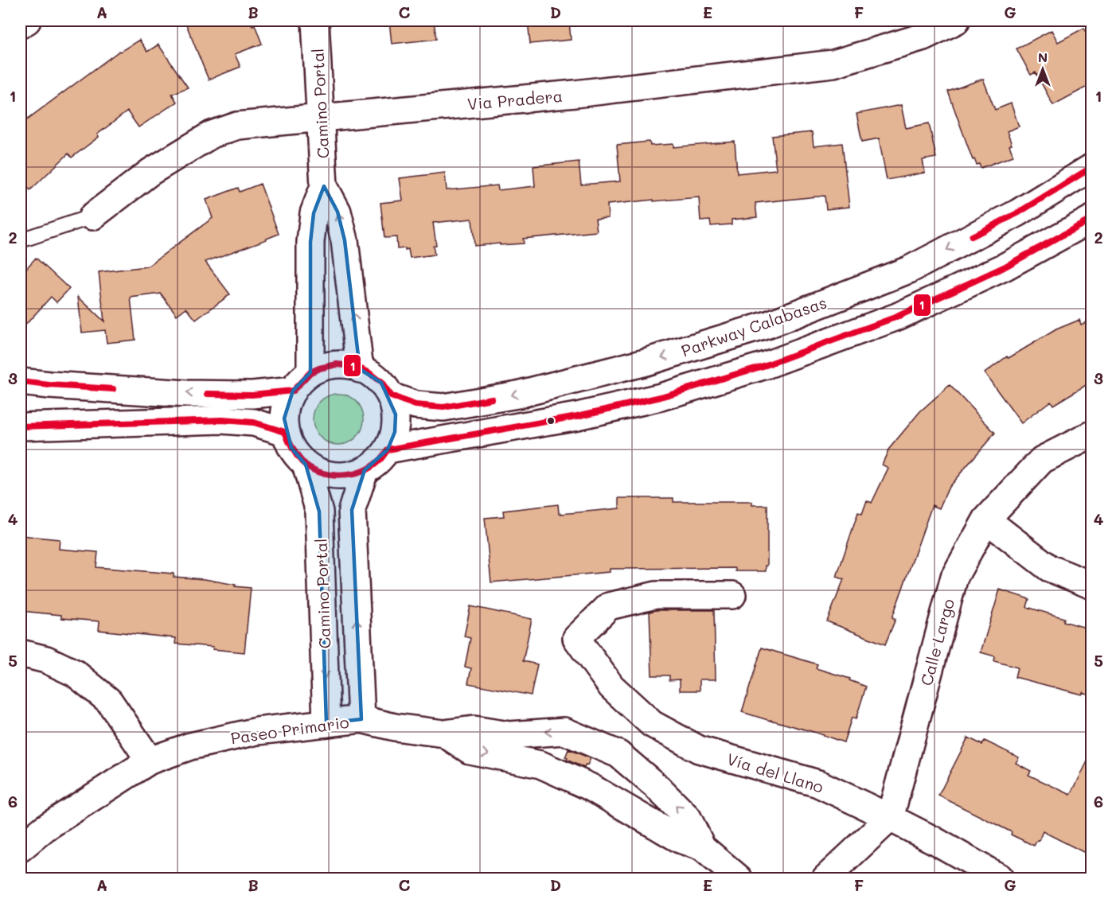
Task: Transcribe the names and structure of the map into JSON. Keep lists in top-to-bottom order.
{
  "streets": {
    "street": [
      "Via Pradera",
      "Camino Portal",
      "Parkway Calabasas",
      "Calle Largo",
      "Paseo Primario",
      "Vía del Llano"
    ]
  },
  "crossings": [
    ["Via Pradera", "Camino Portal"],
    ["Camino Portal", "Parkway Calabasas"],
    ["Camino Portal", "Paseo Primario"],
    ["Calle Largo", "Vía del Llano"]
  ],
  "lines": ["transit line 1"],
  "north": "top",
  "grid": {
    "columns": [
      "A",
      "B",
      "C",
      "D",
      "E",
      "F",
      "G"
    ],
    "rows": [
      "1",
      "2",
      "3",
      "4",
      "5",
      "6"
    ]
  }
}
